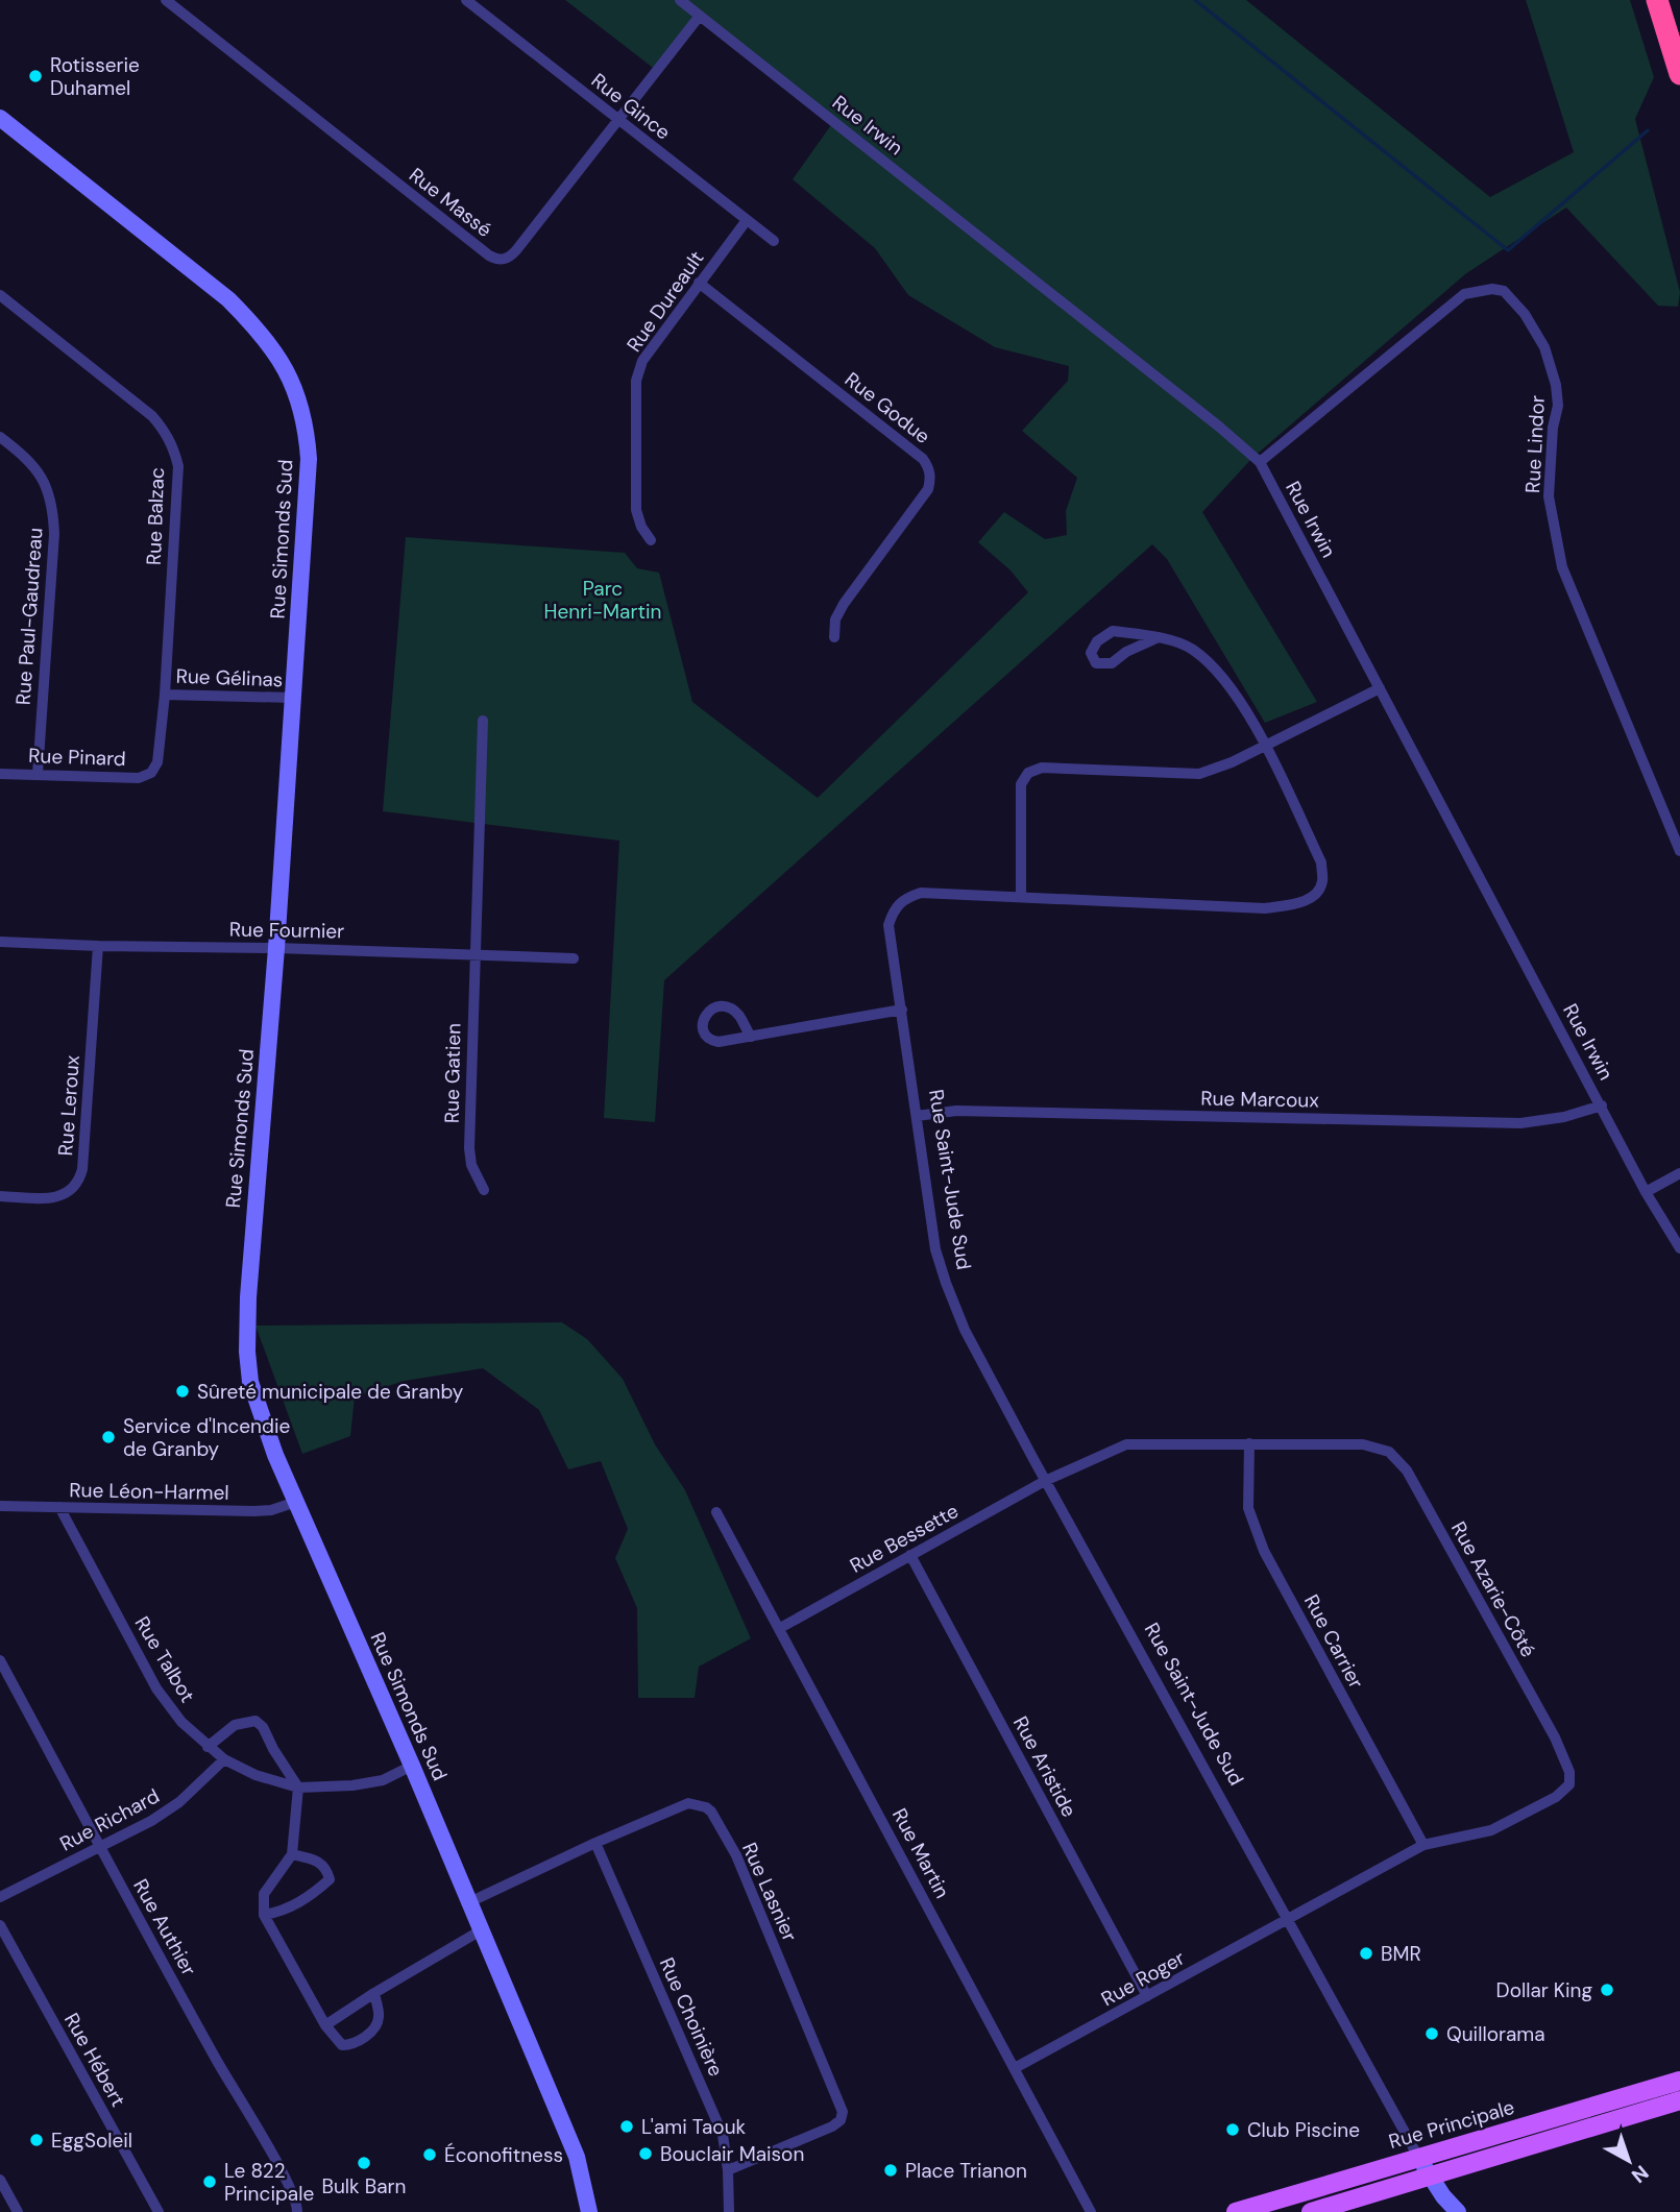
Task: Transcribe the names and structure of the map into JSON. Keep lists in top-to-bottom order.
{
  "streets": {
    "main road": ["Rue Principale"],
    "street": [
      "Rue Gince",
      "Rue Irwin",
      "Rue Massé",
      "Rue Dureault",
      "Rue Godue",
      "Rue Lindor",
      "Rue Balzac",
      "Rue Simonds Sud",
      "Rue Paul-Gaudreau",
      "Rue Gélinas",
      "Rue Pinard",
      "Rue Fournier",
      "Rue Gatien",
      "Rue Marcoux",
      "Rue Leroux",
      "Rue Saint-Jude Sud",
      "Rue Léon-Harmel",
      "Rue Bessette",
      "Rue Azarie-Côté",
      "Rue Carrier",
      "Rue Talbot",
      "Rue Aristide",
      "Rue Richard",
      "Rue Martin",
      "Rue Lasnier",
      "Rue Authier",
      "Rue Roger",
      "Rue Choinière",
      "Rue Hébert"
    ]
  },
  "crossings": [
    ["Rue Gince", "Rue Massé"],
    ["Rue Gince", "Rue Dureault"],
    ["Rue Irwin", "Rue Massé"],
    ["Rue Irwin", "Rue Lindor"],
    ["Rue Irwin", "Rue Marcoux"],
    ["Rue Dureault", "Rue Godue"],
    ["Rue Balzac", "Rue Gélinas"],
    ["Rue Balzac", "Rue Pinard"],
    ["Rue Simonds Sud", "Rue Gélinas"],
    ["Rue Simonds Sud", "Rue Fournier"],
    ["Rue Simonds Sud", "Rue Léon-Harmel"],
    ["Rue Simonds Sud", "Rue Talbot"],
    ["Rue Simonds Sud", "Rue Lasnier"],
    ["Rue Paul-Gaudreau", "Rue Pinard"],
    ["Rue Fournier", "Rue Gatien"],
    ["Rue Fournier", "Rue Leroux"],
    ["Rue Marcoux", "Rue Saint-Jude Sud"],
    ["Rue Saint-Jude Sud", "Rue Bessette"],
    ["Rue Saint-Jude Sud", "Rue Azarie-Côté"],
    ["Rue Saint-Jude Sud", "Rue Roger"],
    ["Rue Saint-Jude Sud", "Rue Principale"],
    ["Rue Léon-Harmel", "Rue Talbot"],
    ["Rue Bessette", "Rue Azarie-Côté"],
    ["Rue Bessette", "Rue Aristide"],
    ["Rue Bessette", "Rue Martin"],
    ["Rue Azarie-Côté", "Rue Carrier"],
    ["Rue Azarie-Côté", "Rue Roger"],
    ["Rue Talbot", "Rue Richard"],
    ["Rue Aristide", "Rue Roger"],
    ["Rue Richard", "Rue Authier"],
    ["Rue Martin", "Rue Roger"],
    ["Rue Lasnier", "Rue Choinière"]
  ],
  "parks": ["Parc Henri-Martin"],
  "places": [
    "Rotisserie Duhamel",
    "Sûreté municipale de Granby",
    "Service d'Incendie de Granby",
    "BMR",
    "Dollar King",
    "Quillorama",
    "L'ami Taouk",
    "Club Piscine",
    "EggSoleil",
    "Bouclair Maison",
    "Éconofitness",
    "Bulk Barn",
    "Place Trianon",
    "Le 822 Principale"
  ],
  "north": "bottom right"
}
